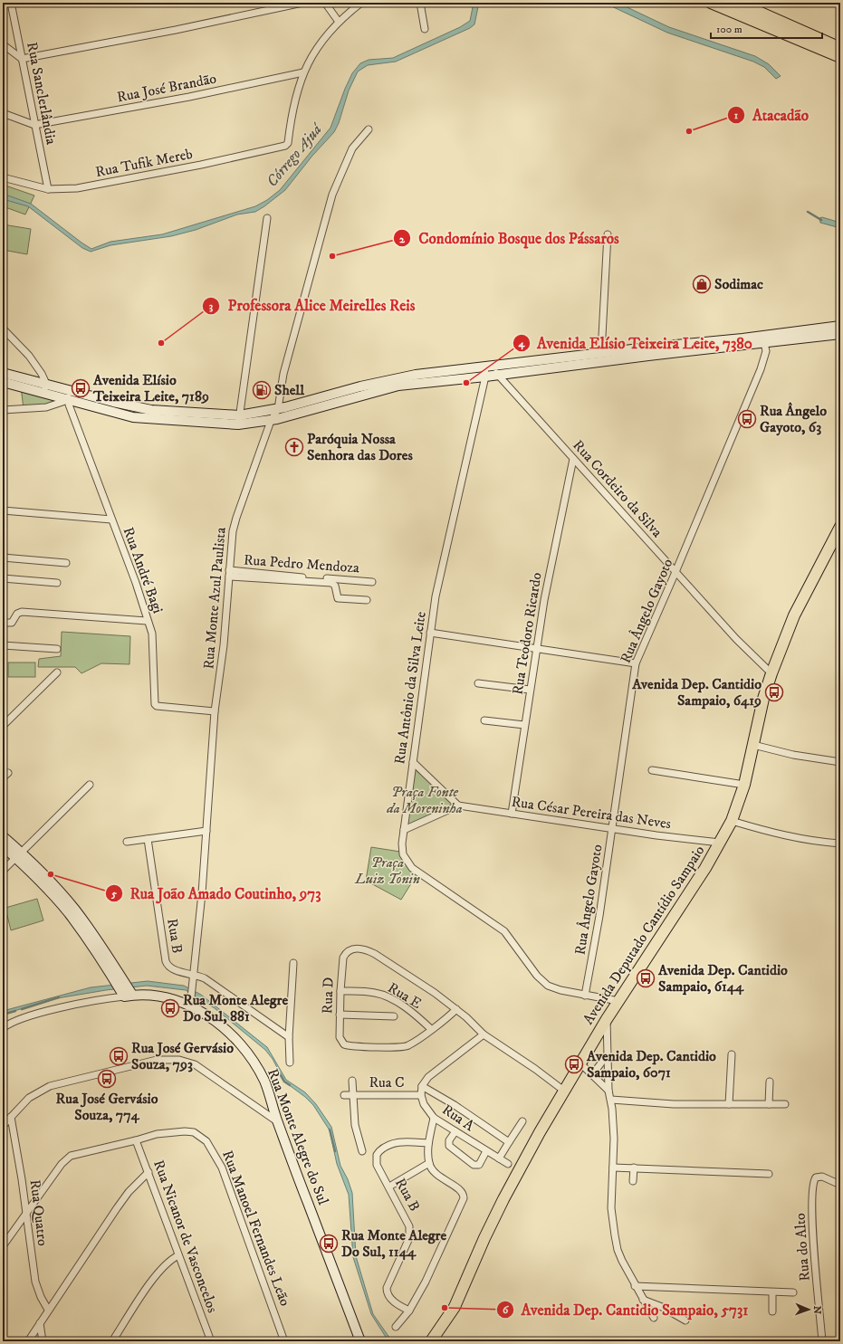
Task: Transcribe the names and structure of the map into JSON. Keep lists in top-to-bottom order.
{
  "streets": {
    "main road": ["Avenida Deputado Cantídio Sampaio", "Rua Monte Alegre do Sul"],
    "street": [
      "Rua José Brandão",
      "Rua Sanclerlândia",
      "Rua Tufik Mereb",
      "Rua Cordeiro da Silva",
      "Rua Pedro Mendoza",
      "Rua André Bagi",
      "Rua Monte Azul Paulista",
      "Rua Ângelo Gayoto",
      "Rua Teodoro Ricardo",
      "Rua Antônio da Silva Leite",
      "Rua César Pereira das Neves",
      "Rua B",
      "Rua D",
      "Rua E",
      "Rua C",
      "Rua A",
      "Rua Quatro",
      "Rua Manoel Fernandes Leão",
      "Rua Nicanor de Vasconcelos",
      "Rua do Alto"
    ]
  },
  "crossings": [
    ["Rua José Brandão", "Rua Sanclerlândia"],
    ["Rua José Brandão", "Rua Tufik Mereb"],
    ["Rua Sanclerlândia", "Rua Tufik Mereb"],
    ["Rua Cordeiro da Silva", "Rua Ângelo Gayoto"],
    ["Rua Cordeiro da Silva", "Rua Teodoro Ricardo"],
    ["Rua Cordeiro da Silva", "Avenida Deputado Cantídio Sampaio"],
    ["Rua Pedro Mendoza", "Rua Monte Azul Paulista"],
    ["Rua André Bagi", "Rua Monte Azul Paulista"],
    ["Rua Monte Azul Paulista", "Rua B"],
    ["Rua Monte Azul Paulista", "Rua Monte Alegre do Sul"],
    ["Rua Ângelo Gayoto", "Rua Antônio da Silva Leite"],
    ["Rua Ângelo Gayoto", "Rua César Pereira das Neves"],
    ["Rua Teodoro Ricardo", "Rua César Pereira das Neves"],
    ["Rua Antônio da Silva Leite", "Avenida Deputado Cantídio Sampaio"],
    ["Rua César Pereira das Neves", "Avenida Deputado Cantídio Sampaio"],
    ["Avenida Deputado Cantídio Sampaio", "Rua D"],
    ["Rua D", "Rua E"],
    ["Rua C", "Rua A"],
    ["Rua Quatro", "Rua Manoel Fernandes Leão"],
    ["Rua Manoel Fernandes Leão", "Rua Nicanor de Vasconcelos"]
  ],
  "water": ["Córrego Ajuá"],
  "parks": ["Praça Fonte da Moreninha", "Praça Luiz Tonin"],
  "places": {
    "other": [
      "Atacadão",
      "Condomínio Bosque dos Pássaros",
      "Professora Alice Meirelles Reis",
      "Avenida Elísio Teixeira Leite, 7380",
      "Rua João Amado Coutinho, 973",
      "Avenida Dep. Cantidio Sampaio, 5731"
    ],
    "shop": ["Sodimac"],
    "bus stop": [
      "Avenida Elísio Teixeira Leite, 7189",
      "Rua Ângelo Gayoto, 63",
      "Avenida Dep. Cantidio Sampaio, 6419",
      "Avenida Dep. Cantidio Sampaio, 6144",
      "Rua Monte Alegre Do Sul, 881",
      "Rua José Gervásio Souza, 793",
      "Avenida Dep. Cantidio Sampaio, 6071",
      "Rua José Gervásio Souza, 774",
      "Rua Monte Alegre Do Sul, 1144"
    ],
    "fuel station": ["Shell"],
    "church": ["Paróquia Nossa Senhora das Dores"]
  },
  "scale_bar": "100 m",
  "north": "right"
}
